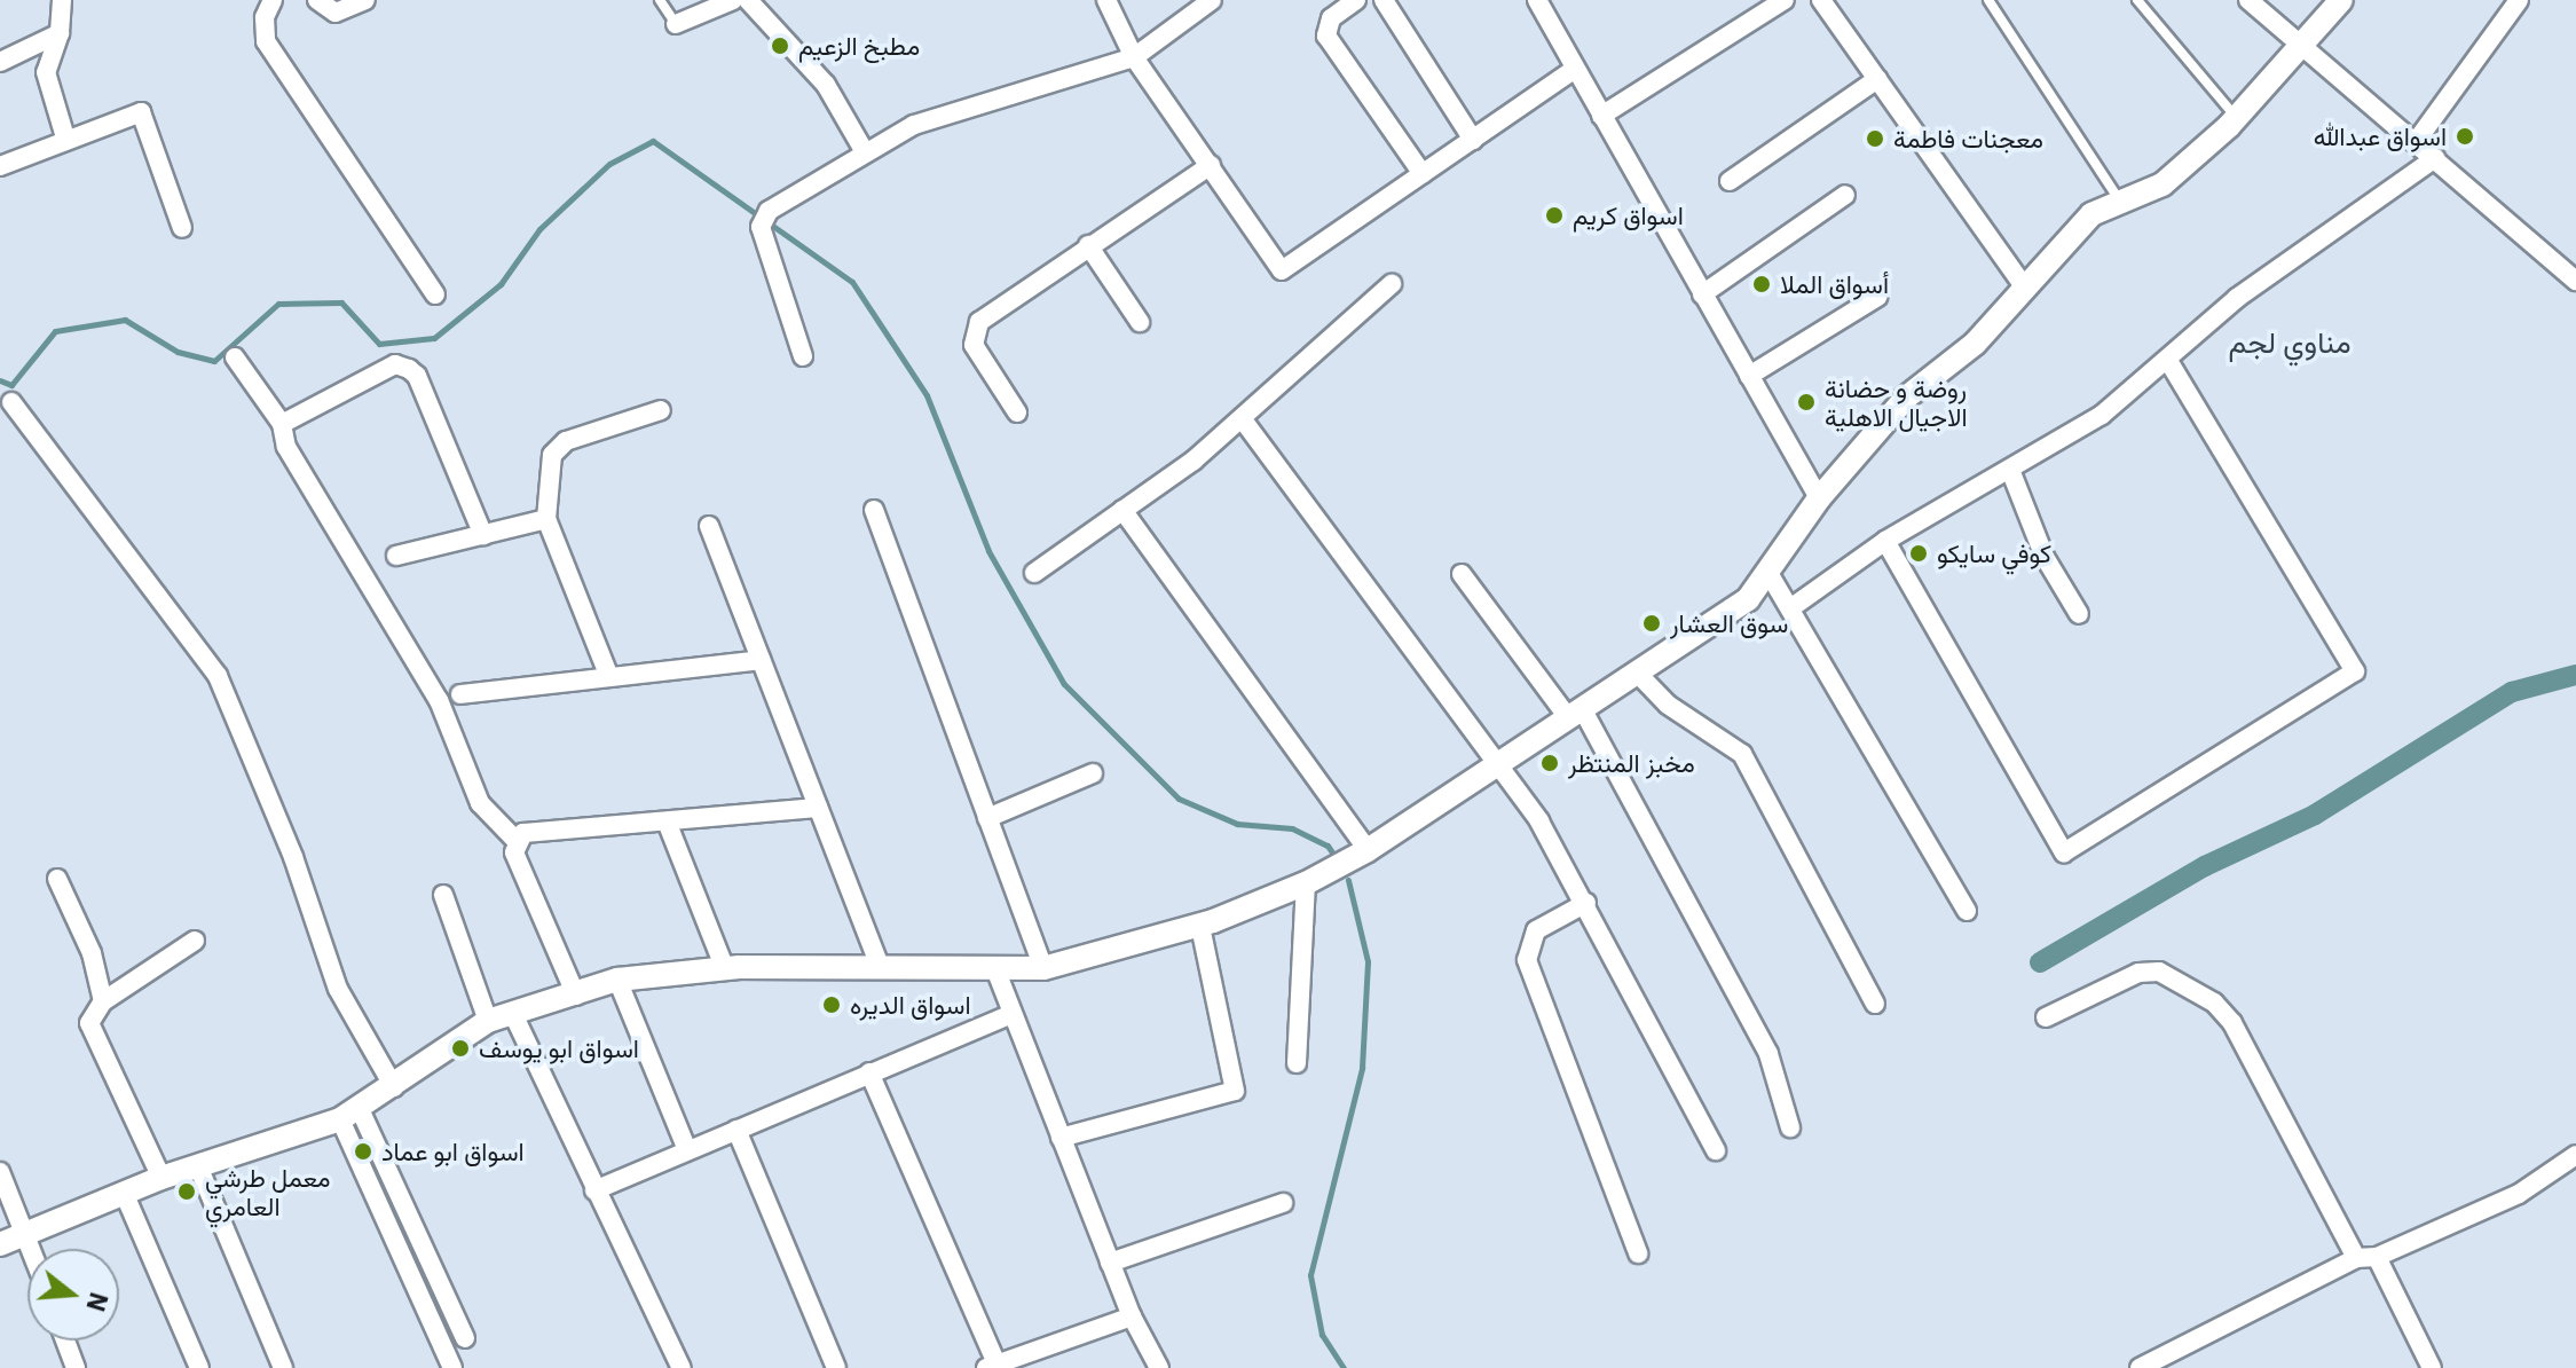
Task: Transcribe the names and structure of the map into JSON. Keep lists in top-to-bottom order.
{
  "districts": ["مناوي لجم"],
  "places": [
    "مطبخ الزعيم",
    "اسواق عبدالله",
    "معجنات فاطمة",
    "اسواق كريم",
    "أسواق الملا",
    "روضة و حضانة الاجيال الاهلية",
    "كوفي سايكو",
    "سوق العشار",
    "مخبز المنتظر",
    "اسواق الديره",
    "اسواق ابو يوسف",
    "اسواق ابو عماد",
    "معمل طرشي العامري"
  ],
  "north": "right"
}
